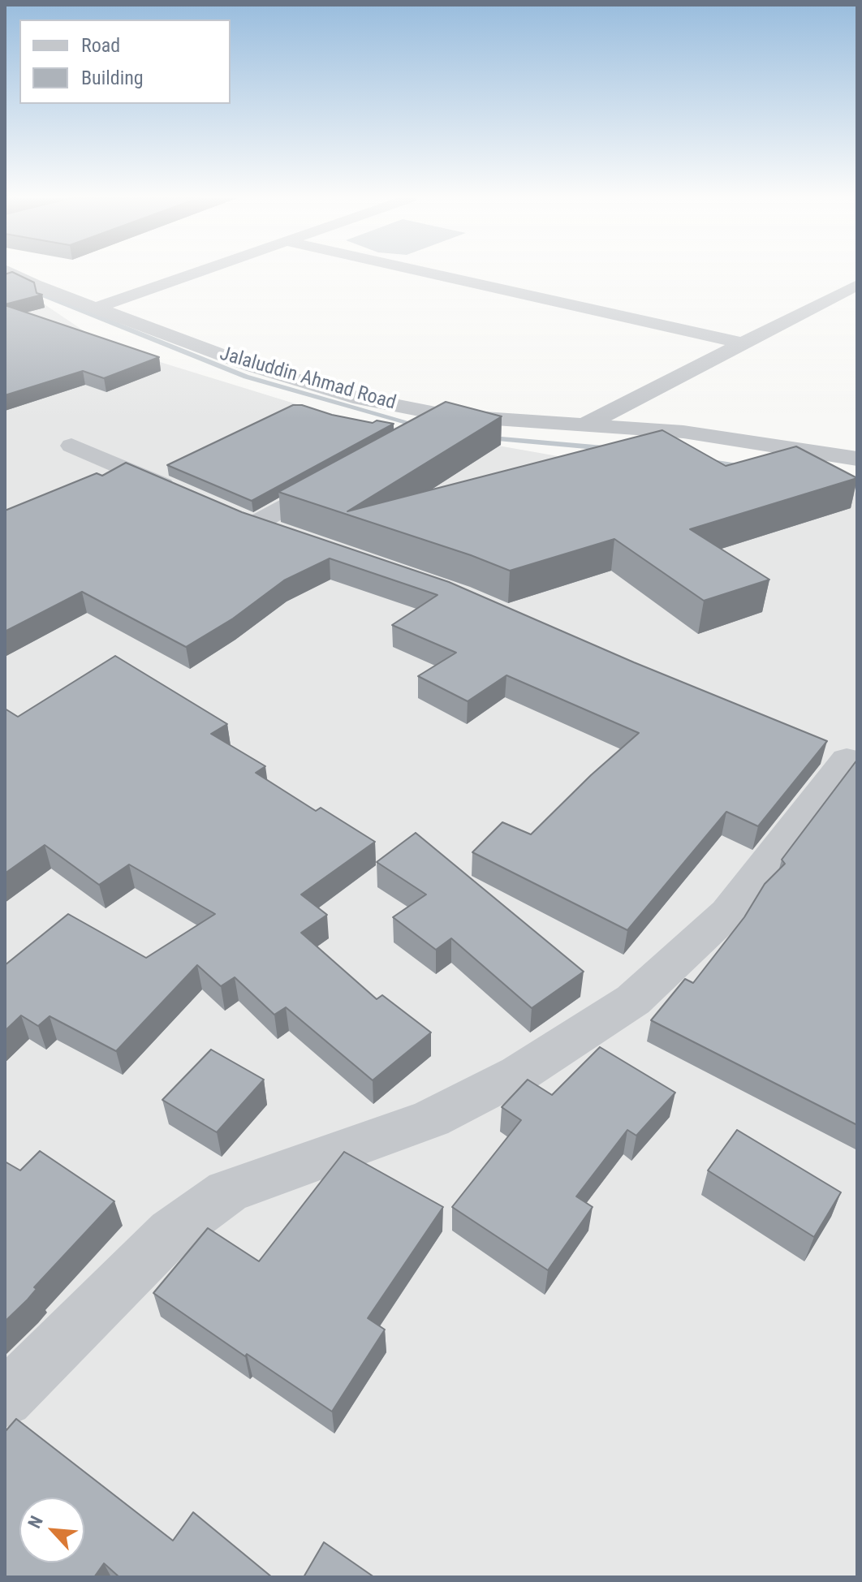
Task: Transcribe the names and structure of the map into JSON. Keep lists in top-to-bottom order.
{
  "streets": {
    "street": ["Jalaluddin Ahmad Road"]
  },
  "legend": ["Road", "Building"],
  "north": "top left"
}
